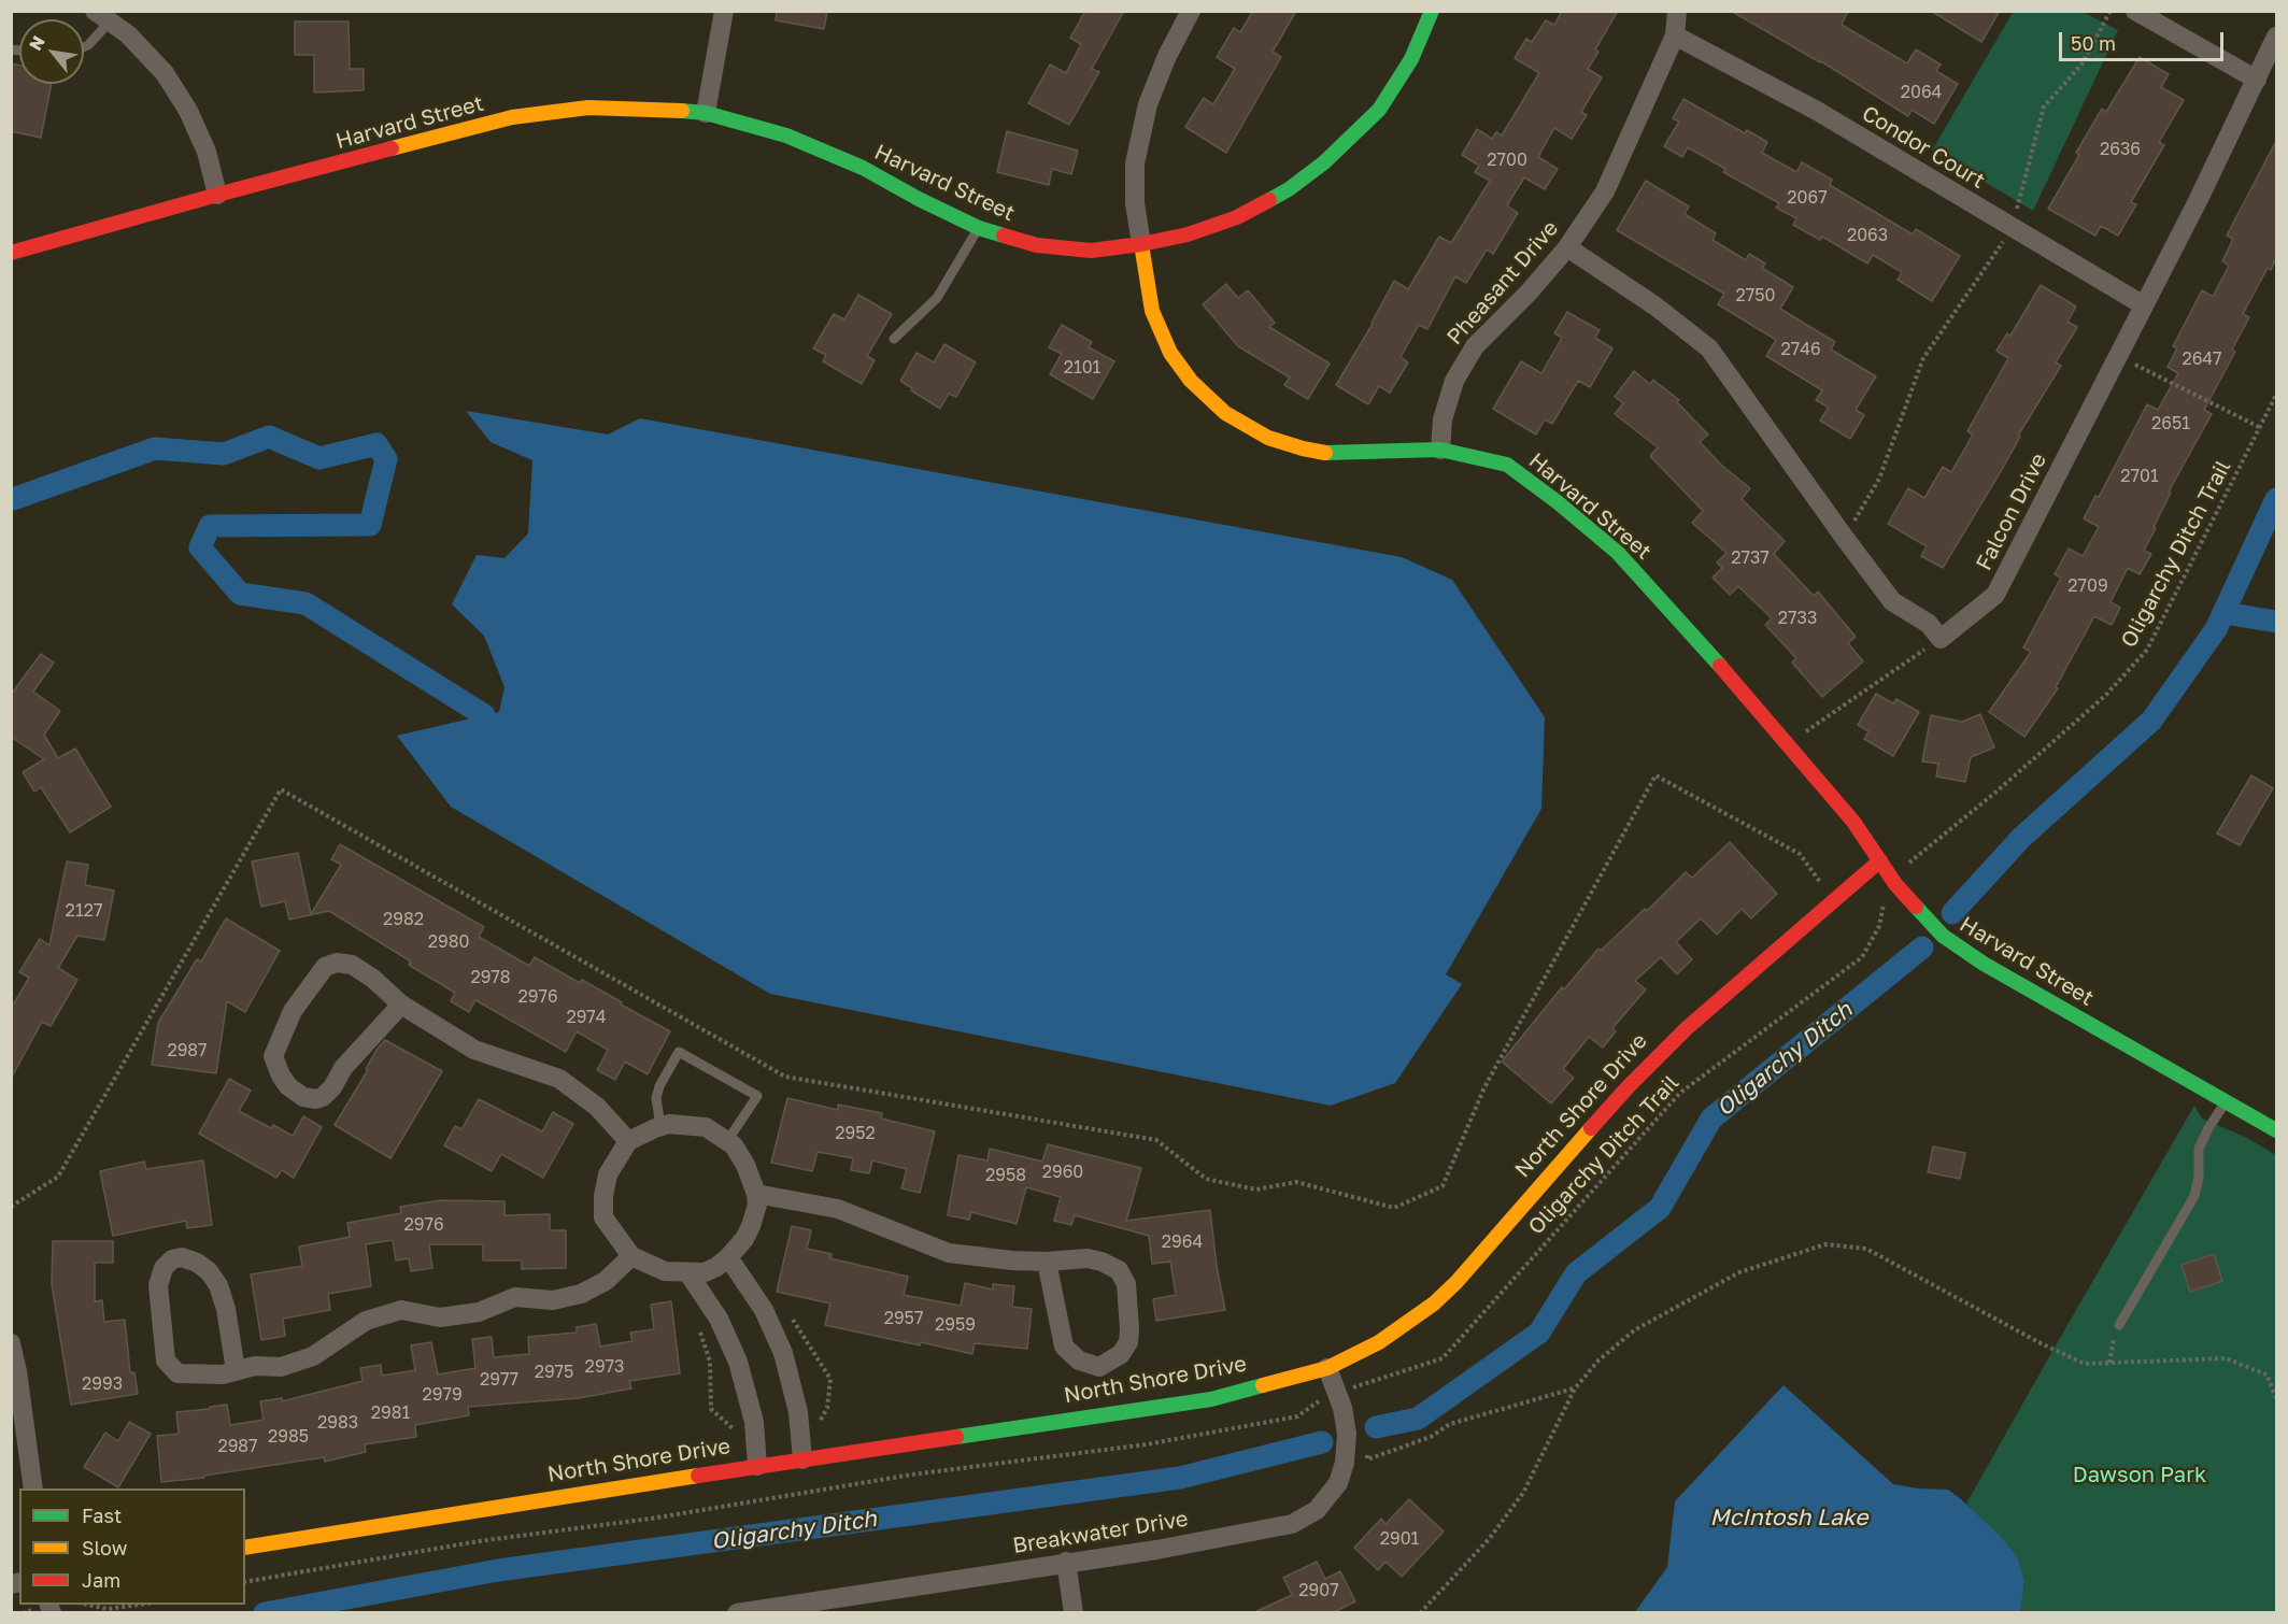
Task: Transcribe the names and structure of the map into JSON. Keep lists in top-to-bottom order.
{
  "streets": {
    "street": [
      "Harvard Street",
      "Condor Court",
      "Pheasant Drive",
      "Falcon Drive",
      "North Shore Drive",
      "Breakwater Drive"
    ],
    "path": ["Oligarchy Ditch Trail"]
  },
  "crossings": [
    ["Harvard Street", "Pheasant Drive"],
    ["Harvard Street", "North Shore Drive"],
    ["Condor Court", "Pheasant Drive"],
    ["Condor Court", "Falcon Drive"],
    ["Oligarchy Ditch Trail", "Breakwater Drive"],
    ["North Shore Drive", "Breakwater Drive"]
  ],
  "water": ["Oligarchy Ditch", "McIntosh Lake"],
  "parks": ["Dawson Park"],
  "house_numbers": [
    "2064",
    "2636",
    "2700",
    "2067",
    "2063",
    "2750",
    "2746",
    "2647",
    "2101",
    "2651",
    "2701",
    "2737",
    "2709",
    "2733",
    "2127",
    "2982",
    "2980",
    "2978",
    "2976",
    "2974",
    "2987",
    "2952",
    "2960",
    "2958",
    "2976",
    "2964",
    "2957",
    "2959",
    "2973",
    "2975",
    "2977",
    "2993",
    "2979",
    "2981",
    "2983",
    "2985",
    "2987",
    "2901",
    "2907"
  ],
  "legend": ["Fast", "Slow", "Jam"],
  "scale_bar": "50 m",
  "north": "top left"
}
